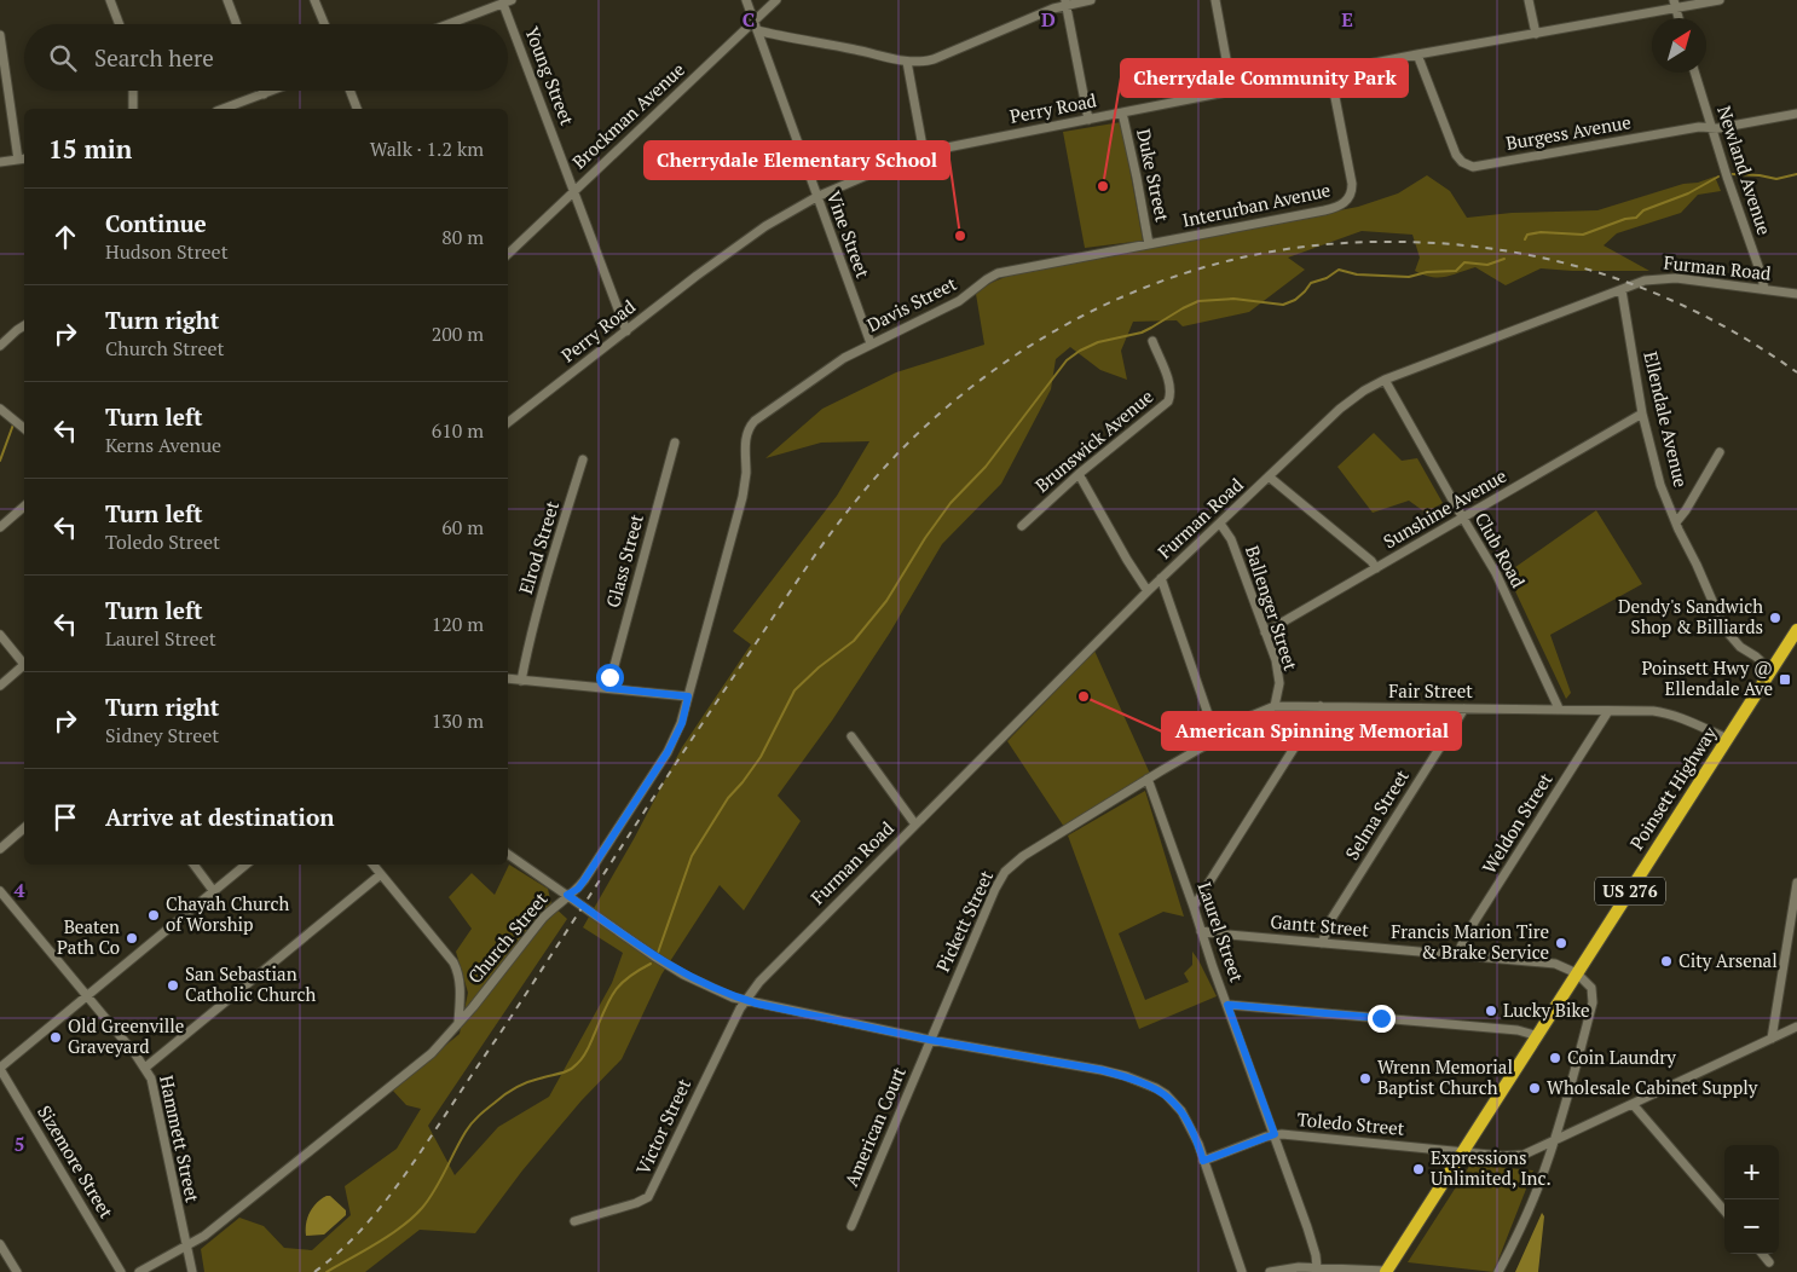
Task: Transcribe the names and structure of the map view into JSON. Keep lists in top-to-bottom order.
{
  "streets": {
    "highway": ["Poinsett Highway", "US 276"],
    "street": [
      "Young Street",
      "Perry Road",
      "Brockman Avenue",
      "Burgess Avenue",
      "Newland Avenue",
      "Duke Street",
      "Interurban Avenue",
      "Vine Street",
      "Furman Road",
      "Davis Street",
      "Ellendale Avenue",
      "Brunswick Avenue",
      "Sunshine Avenue",
      "Elrod Street",
      "Club Road",
      "Glass Street",
      "Ballenger Street",
      "Fair Street",
      "Selma Street",
      "Weldon Street",
      "Pickett Street",
      "Gantt Street",
      "Laurel Street",
      "Church Street",
      "Toledo Street",
      "Victor Street",
      "American Court",
      "Hammett Street",
      "Sizemore Street"
    ]
  },
  "crossings": [
    ["Young Street", "Perry Road"],
    ["Young Street", "Brockman Avenue"],
    ["Perry Road", "Burgess Avenue"],
    ["Perry Road", "Duke Street"],
    ["Perry Road", "Interurban Avenue"],
    ["Perry Road", "Vine Street"],
    ["Brockman Avenue", "Vine Street"],
    ["Burgess Avenue", "Newland Avenue"],
    ["Newland Avenue", "Furman Road"],
    ["Duke Street", "Interurban Avenue"],
    ["Duke Street", "Davis Street"],
    ["Interurban Avenue", "Davis Street"],
    ["Vine Street", "Davis Street"],
    ["Furman Road", "Ellendale Avenue"],
    ["Furman Road", "Club Road"],
    ["Furman Road", "Ballenger Street"],
    ["Furman Road", "Victor Street"],
    ["Davis Street", "Church Street"],
    ["Ellendale Avenue", "Sunshine Avenue"],
    ["Ellendale Avenue", "Poinsett Highway"],
    ["Sunshine Avenue", "Club Road"],
    ["Sunshine Avenue", "Ballenger Street"],
    ["Club Road", "Fair Street"],
    ["Ballenger Street", "Fair Street"],
    ["Fair Street", "Poinsett Highway"],
    ["Fair Street", "Selma Street"],
    ["Fair Street", "Weldon Street"],
    ["Fair Street", "Pickett Street"],
    ["Fair Street", "Laurel Street"],
    ["Poinsett Highway", "Gantt Street"],
    ["Poinsett Highway", "Toledo Street"],
    ["Selma Street", "Gantt Street"],
    ["Weldon Street", "Gantt Street"],
    ["Pickett Street", "Laurel Street"],
    ["Pickett Street", "American Court"],
    ["Gantt Street", "Laurel Street"],
    ["Laurel Street", "Toledo Street"],
    ["Church Street", "Hammett Street"]
  ],
  "places": {
    "other": [
      "Cherrydale Community Park",
      "Cherrydale Elementary School",
      "Dendy's Sandwich Shop & Billiards",
      "American Spinning Memorial",
      "Chayah Church of Worship",
      "Beaten Path Co",
      "Francis Marion Tire & Brake Service",
      "City Arsenal",
      "San Sebastian Catholic Church",
      "Lucky Bike",
      "Old Greenville Graveyard",
      "Coin Laundry",
      "Wrenn Memorial Baptist Church",
      "Wholesale Cabinet Supply",
      "Expressions Unlimited, Inc."
    ],
    "transit": ["Poinsett Hwy @ Ellendale Ave"]
  },
  "north": "top right",
  "page": {
    "search": "Search here",
    "heading": ["15 min", "Walk · 1.2 km"],
    "list": [
      ["Continue", "Hudson Street", "80 m"],
      ["Turn right", "Church Street", "200 m"],
      ["Turn left", "Kerns Avenue", "610 m"],
      ["Turn left", "Toledo Street", "60 m"],
      ["Turn left", "Laurel Street", "120 m"],
      ["Turn right", "Sidney Street", "130 m"],
      "Arrive at destination"
    ],
    "map_buttons": ["+", "−"]
  },
  "grid": {
    "columns": ["C", "D", "E"],
    "rows": ["4", "5"]
  }
}
